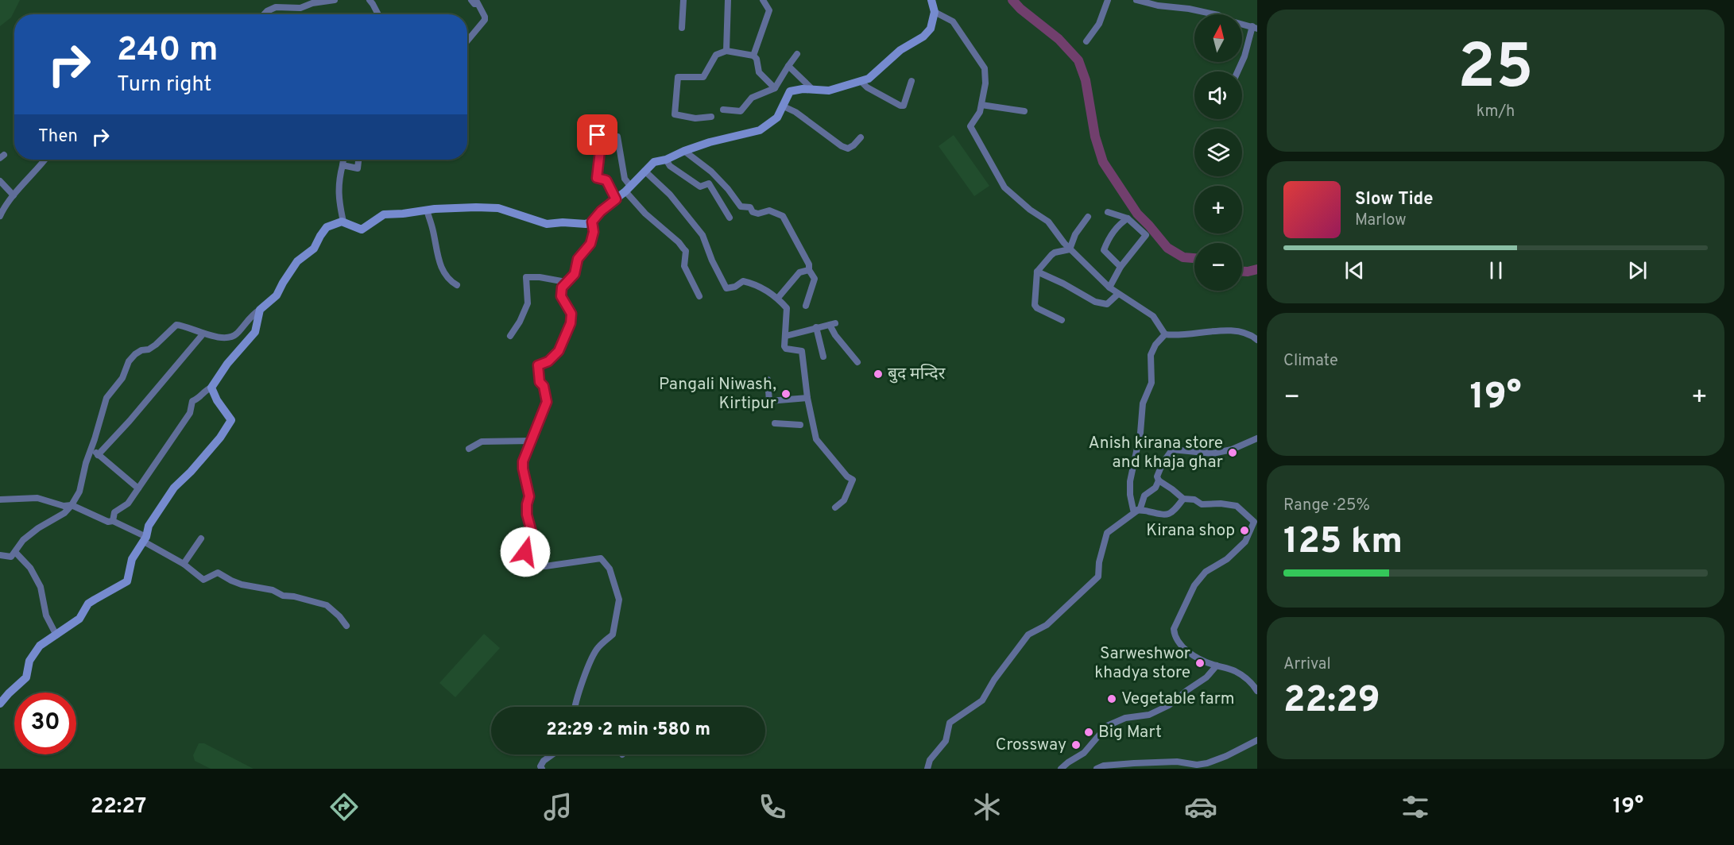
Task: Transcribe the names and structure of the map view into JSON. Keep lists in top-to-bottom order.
{
  "places": [
    "बुद मन्दिर",
    "Pangali Niwash, Kirtipur",
    "Anish kirana store and khaja ghar",
    "Kirana shop",
    "Sarweshwor khadya store",
    "Vegetable farm",
    "Big Mart",
    "Crossway"
  ],
  "north": "top",
  "page": {
    "tile": [
      ["25", "km/h"],
      "Climate",
      ["Range · 25%", "125 km"],
      ["Arrival", "22:29"]
    ],
    "map_buttons": ["+", "−"],
    "turn": ["240 m", "Turn right"],
    "then": "Then",
    "song": ["Slow Tide", "Marlow"],
    "heat": ["−", "19°", "+"],
    "limit": "30",
    "trip": "22:29 · 2 min · 580 m",
    "tabs": ["22:27", "19°"]
  }
}
